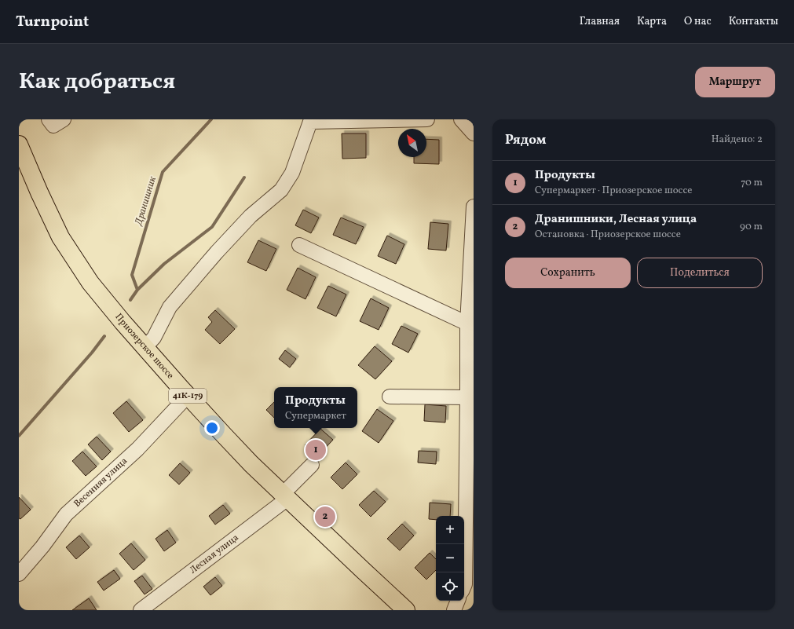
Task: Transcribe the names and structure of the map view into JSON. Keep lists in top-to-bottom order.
{
  "streets": {
    "main road": ["Приозерское шоссе", "41К-179"],
    "street": ["Весенняя улица", "Лесная улица"]
  },
  "crossings": [
    ["Приозерское шоссе", "Весенняя улица"],
    ["Приозерское шоссе", "Лесная улица"]
  ],
  "water": ["Дранишник"],
  "north": "top left",
  "page": {
    "header": "Turnpoint",
    "nav": [
      "Главная",
      "Карта",
      "О нас",
      "Контакты"
    ],
    "title": "Как добраться",
    "buttons": [
      "Маршрут",
      ["Сохранить", "Поделиться"]
    ],
    "heading": ["Рядом", "Найдено: 2"],
    "list": [
      {
        "mark": "1",
        "name": "Продукты",
        "note": "Супермаркет · Приозерское шоссе",
        "value": "70 m"
      },
      {
        "mark": "2",
        "name": "Дранишники, Лесная улица",
        "note": "Остановка · Приозерское шоссе",
        "value": "90 m"
      }
    ],
    "popup": ["Продукты", "Супермаркет"],
    "pins": ["1", "2"],
    "map_buttons": ["+", "−"]
  }
}
